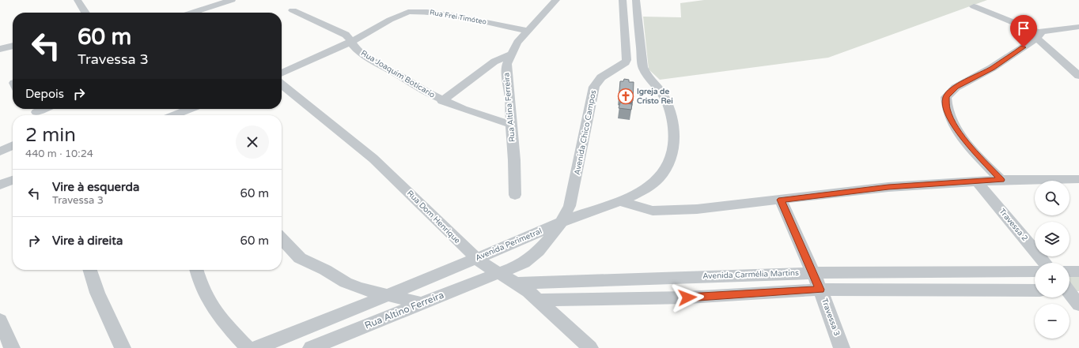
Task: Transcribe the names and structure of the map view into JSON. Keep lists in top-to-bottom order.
{
  "streets": {
    "street": [
      "Rua Frei Timóteo",
      "Rua Joaquim Boticario",
      "Rua Altina Ferreira",
      "Avenida Chico Campos",
      "Rua Dom Henrique",
      "Travessa 2",
      "Avenida Perimetral",
      "Avenida Carmélia Martins",
      "Rua Altino Ferreira",
      "Travessa 3"
    ]
  },
  "crossings": [
    ["Rua Frei Timóteo", "Rua Joaquim Boticario"],
    ["Rua Frei Timóteo", "Rua Altina Ferreira"],
    ["Rua Joaquim Boticario", "Rua Altina Ferreira"],
    ["Avenida Chico Campos", "Avenida Perimetral"],
    ["Avenida Chico Campos", "Rua Altino Ferreira"],
    ["Rua Dom Henrique", "Avenida Perimetral"],
    ["Rua Dom Henrique", "Avenida Carmélia Martins"],
    ["Rua Dom Henrique", "Rua Altino Ferreira"],
    ["Avenida Perimetral", "Rua Altino Ferreira"],
    ["Avenida Carmélia Martins", "Travessa 3"]
  ],
  "places": {
    "church": ["Igreja de Cristo Rei"]
  },
  "page": {
    "turn": ["60 m", "Travessa 3"],
    "then": "Depois",
    "heading": ["2 min", "440 m · 10:24"],
    "list": [
      {
        "name": "Vire à esquerda",
        "note": "Travessa 3",
        "value": "60 m"
      },
      {
        "name": "Vire à direita",
        "value": "60 m"
      }
    ],
    "map_buttons": ["+", "−"]
  }
}
